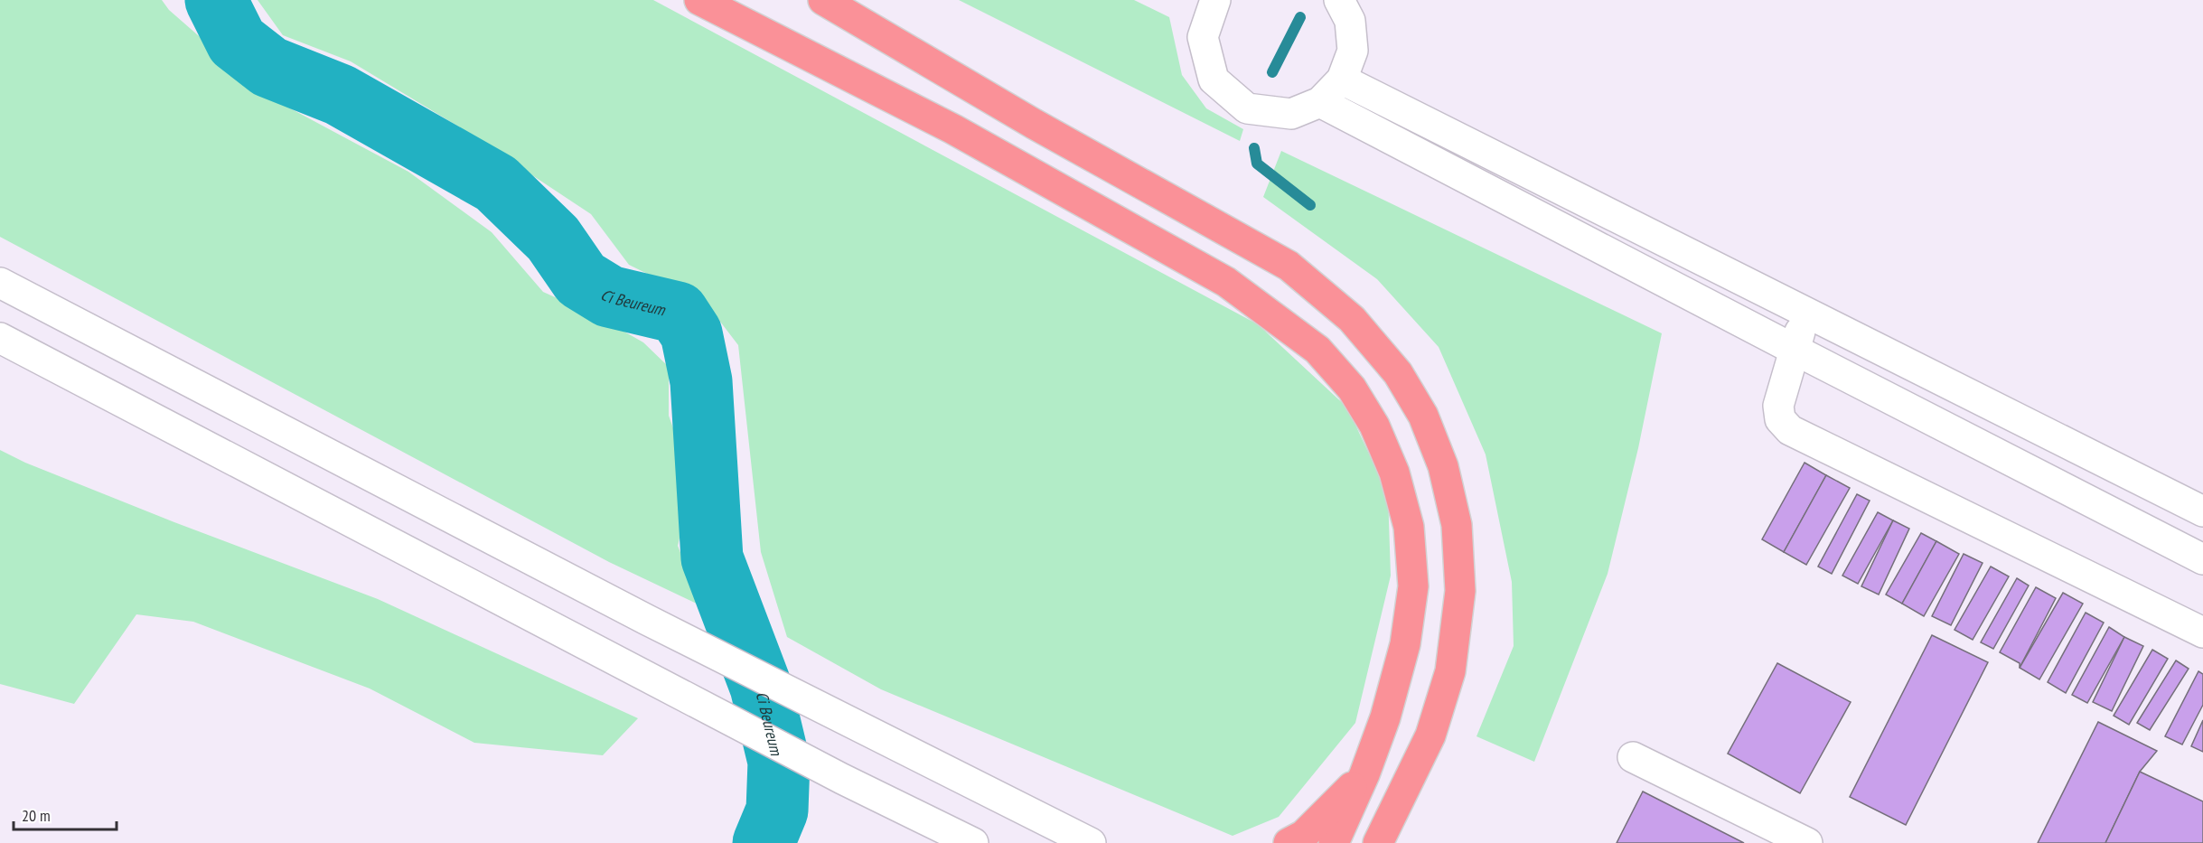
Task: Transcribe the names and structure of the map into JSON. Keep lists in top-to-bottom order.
{
  "water": ["Ci Beureum"],
  "scale_bar": "20 m"
}
